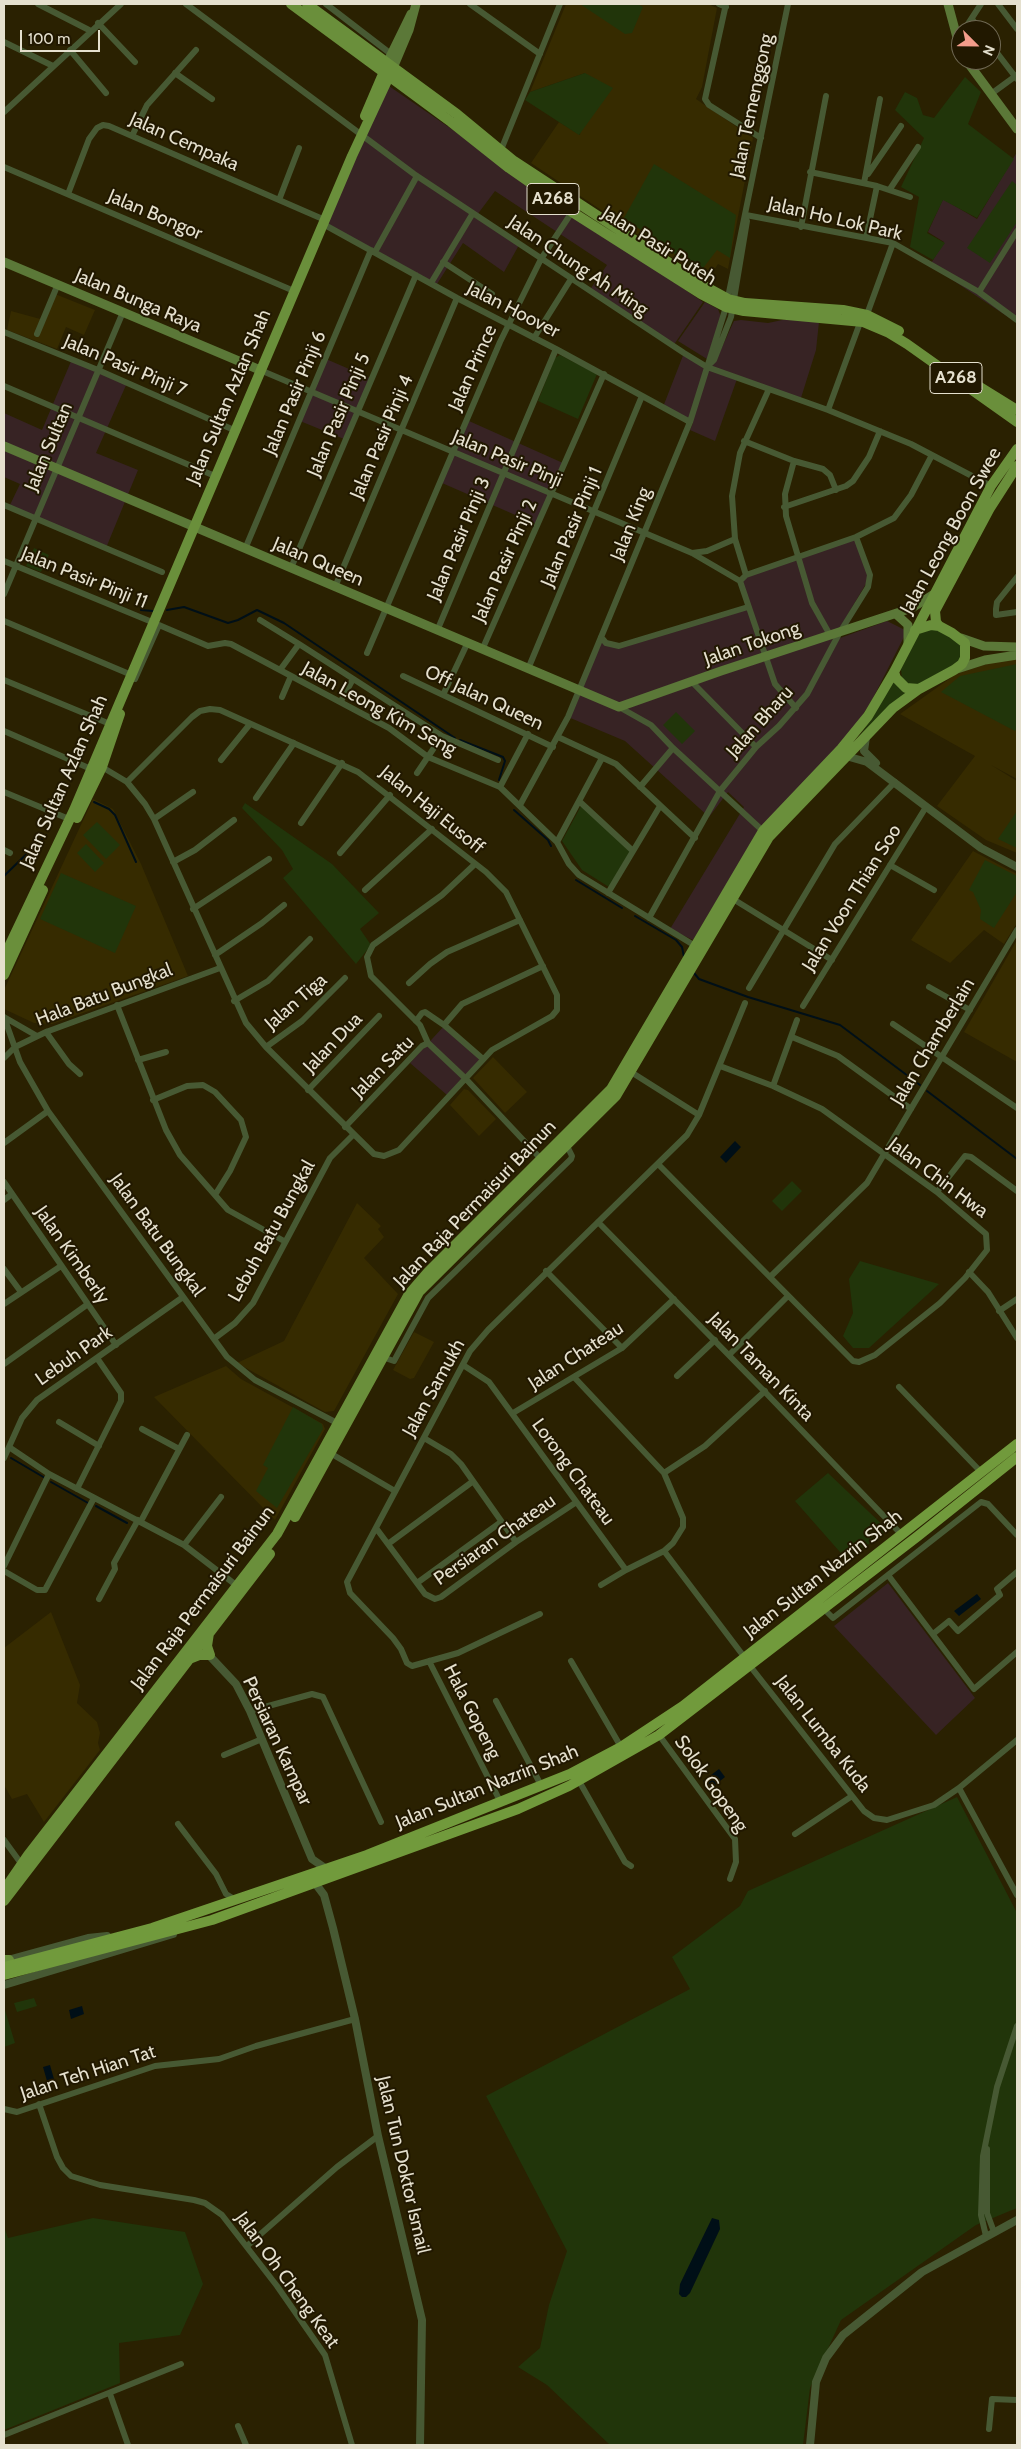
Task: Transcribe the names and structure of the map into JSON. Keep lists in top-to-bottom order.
{
  "streets": {
    "highway": ["Jalan Sultan Nazrin Shah"],
    "main road": [
      "A268",
      "Jalan Pasir Puteh",
      "Jalan Bunga Raya",
      "Jalan Sultan Azlan Shah",
      "Jalan Leong Boon Swee",
      "Jalan Queen",
      "Jalan Tokong",
      "Jalan Raja Permaisuri Bainun"
    ],
    "street": [
      "Jalan Temenggong",
      "Jalan Cempaka",
      "Jalan Bongor",
      "Jalan Ho Lok Park",
      "Jalan Chung Ah Ming",
      "Jalan Hoover",
      "Jalan Pasir Pinji 7",
      "Jalan Prince",
      "Jalan Pasir Pinji 6",
      "Jalan Pasir Pinji 5",
      "Jalan Pasir Pinji 4",
      "Jalan Sultan",
      "Jalan Pasir Pinji",
      "Jalan King",
      "Jalan Pasir Pinji 1",
      "Jalan Pasir Pinji 3",
      "Jalan Pasir Pinji 2",
      "Jalan Pasir Pinji 11",
      "Off Jalan Queen",
      "Jalan Leong Kim Seng",
      "Jalan Bharu",
      "Jalan Haji Eusoff",
      "Jalan Voon Thian Soo",
      "Hala Batu Bungkal",
      "Jalan Tiga",
      "Jalan Chamberlain",
      "Jalan Dua",
      "Jalan Satu",
      "Jalan Chin Hwa",
      "Lebuh Batu Bungkal",
      "Jalan Batu Bungkal",
      "Jalan Kimberly",
      "Lebuh Park",
      "Jalan Chateau",
      "Jalan Taman Kinta",
      "Jalan Samukh",
      "Lorong Chateau",
      "Persiaran Chateau",
      "Hala Gopeng",
      "Jalan Lumba Kuda",
      "Persiaran Kampar",
      "Solok Gopeng",
      "Jalan Teh Hian Tat",
      "Jalan Tun Doktor Ismail",
      "Jalan Oh Cheng Keat"
    ]
  },
  "crossings": [
    ["Jalan Temenggong", "Jalan Ho Lok Park"],
    ["Jalan Temenggong", "Jalan Pasir Puteh"],
    ["Jalan Temenggong", "Jalan King"],
    ["Jalan Cempaka", "Jalan Bongor"],
    ["Jalan Cempaka", "Jalan Hoover"],
    ["Jalan Cempaka", "Jalan Sultan Azlan Shah"],
    ["Jalan Bongor", "Jalan Sultan Azlan Shah"],
    ["Jalan Pasir Puteh", "Jalan Prince"],
    ["Jalan Pasir Puteh", "Jalan Sultan Azlan Shah"],
    ["Jalan Pasir Puteh", "Jalan King"],
    ["Jalan Chung Ah Ming", "Jalan Prince"],
    ["Jalan Chung Ah Ming", "Jalan Pasir Pinji 6"],
    ["Jalan Chung Ah Ming", "Jalan Sultan Azlan Shah"],
    ["Jalan Chung Ah Ming", "Jalan King"],
    ["Jalan Chung Ah Ming", "Jalan Leong Boon Swee"],
    ["Jalan Bunga Raya", "Jalan Sultan Azlan Shah"],
    ["Jalan Bunga Raya", "Jalan Sultan"],
    ["Jalan Bunga Raya", "Jalan Pasir Pinji"],
    ["Jalan Hoover", "Jalan Prince"],
    ["Jalan Hoover", "Jalan Pasir Pinji 6"],
    ["Jalan Hoover", "Jalan Sultan Azlan Shah"],
    ["Jalan Hoover", "Jalan Pasir Pinji 5"],
    ["Jalan Hoover", "Jalan Pasir Pinji 4"],
    ["Jalan Hoover", "Jalan King"],
    ["Jalan Hoover", "Jalan Pasir Pinji 1"],
    ["Jalan Hoover", "Jalan Pasir Pinji 3"],
    ["Jalan Hoover", "Jalan Pasir Pinji 2"],
    ["Jalan Pasir Pinji 7", "Jalan Sultan Azlan Shah"],
    ["Jalan Pasir Pinji 7", "Jalan Sultan"],
    ["Jalan Prince", "Jalan Pasir Pinji"],
    ["Jalan Prince", "Jalan Queen"],
    ["Jalan Pasir Pinji 6", "Jalan Pasir Pinji"],
    ["Jalan Pasir Pinji 6", "Jalan Queen"],
    ["Jalan Sultan Azlan Shah", "Jalan Pasir Pinji"],
    ["Jalan Sultan Azlan Shah", "Jalan Queen"],
    ["Jalan Sultan Azlan Shah", "Jalan Pasir Pinji 11"],
    ["Jalan Sultan Azlan Shah", "Jalan Leong Kim Seng"],
    ["Jalan Sultan Azlan Shah", "Jalan Haji Eusoff"],
    ["Jalan Pasir Pinji 5", "Jalan Pasir Pinji"],
    ["Jalan Pasir Pinji 5", "Jalan Queen"],
    ["Jalan Pasir Pinji 4", "Jalan Pasir Pinji"],
    ["Jalan Pasir Pinji 4", "Jalan Queen"],
    ["Jalan Sultan", "Jalan Queen"],
    ["Jalan Sultan", "Jalan Pasir Pinji 11"],
    ["Jalan Pasir Pinji", "Jalan King"],
    ["Jalan Pasir Pinji", "Jalan Pasir Pinji 1"],
    ["Jalan Pasir Pinji", "Jalan Pasir Pinji 3"],
    ["Jalan Pasir Pinji", "Jalan Pasir Pinji 2"],
    ["Jalan King", "Jalan Queen"],
    ["Jalan King", "Off Jalan Queen"],
    ["Jalan King", "Jalan Leong Kim Seng"],
    ["Jalan Pasir Pinji 1", "Jalan Queen"],
    ["Jalan Leong Boon Swee", "Jalan Tokong"],
    ["Jalan Leong Boon Swee", "Jalan Raja Permaisuri Bainun"],
    ["Jalan Pasir Pinji 3", "Jalan Queen"],
    ["Jalan Pasir Pinji 2", "Jalan Queen"],
    ["Jalan Queen", "Jalan Tokong"],
    ["Jalan Tokong", "Jalan Bharu"],
    ["Jalan Leong Kim Seng", "Jalan Bharu"],
    ["Jalan Leong Kim Seng", "Jalan Raja Permaisuri Bainun"],
    ["Jalan Haji Eusoff", "Hala Batu Bungkal"],
    ["Jalan Haji Eusoff", "Jalan Tiga"],
    ["Jalan Haji Eusoff", "Jalan Dua"],
    ["Jalan Haji Eusoff", "Jalan Satu"],
    ["Jalan Haji Eusoff", "Lebuh Batu Bungkal"],
    ["Hala Batu Bungkal", "Jalan Batu Bungkal"],
    ["Jalan Chamberlain", "Jalan Chin Hwa"],
    ["Jalan Chin Hwa", "Jalan Samukh"],
    ["Jalan Raja Permaisuri Bainun", "Jalan Batu Bungkal"],
    ["Jalan Raja Permaisuri Bainun", "Persiaran Kampar"],
    ["Lebuh Batu Bungkal", "Jalan Batu Bungkal"],
    ["Jalan Batu Bungkal", "Lebuh Park"],
    ["Jalan Kimberly", "Lebuh Park"],
    ["Jalan Chateau", "Jalan Taman Kinta"],
    ["Jalan Chateau", "Lorong Chateau"],
    ["Jalan Taman Kinta", "Jalan Samukh"],
    ["Jalan Taman Kinta", "Jalan Sultan Nazrin Shah"],
    ["Jalan Samukh", "Lorong Chateau"],
    ["Jalan Samukh", "Persiaran Chateau"],
    ["Jalan Samukh", "Hala Gopeng"],
    ["Lorong Chateau", "Persiaran Chateau"],
    ["Jalan Sultan Nazrin Shah", "Hala Gopeng"],
    ["Jalan Sultan Nazrin Shah", "Jalan Lumba Kuda"],
    ["Jalan Sultan Nazrin Shah", "Solok Gopeng"],
    ["Jalan Sultan Nazrin Shah", "Jalan Tun Doktor Ismail"],
    ["Jalan Teh Hian Tat", "Jalan Tun Doktor Ismail"],
    ["Jalan Teh Hian Tat", "Jalan Oh Cheng Keat"]
  ],
  "scale_bar": "100 m",
  "north": "bottom right"
}
